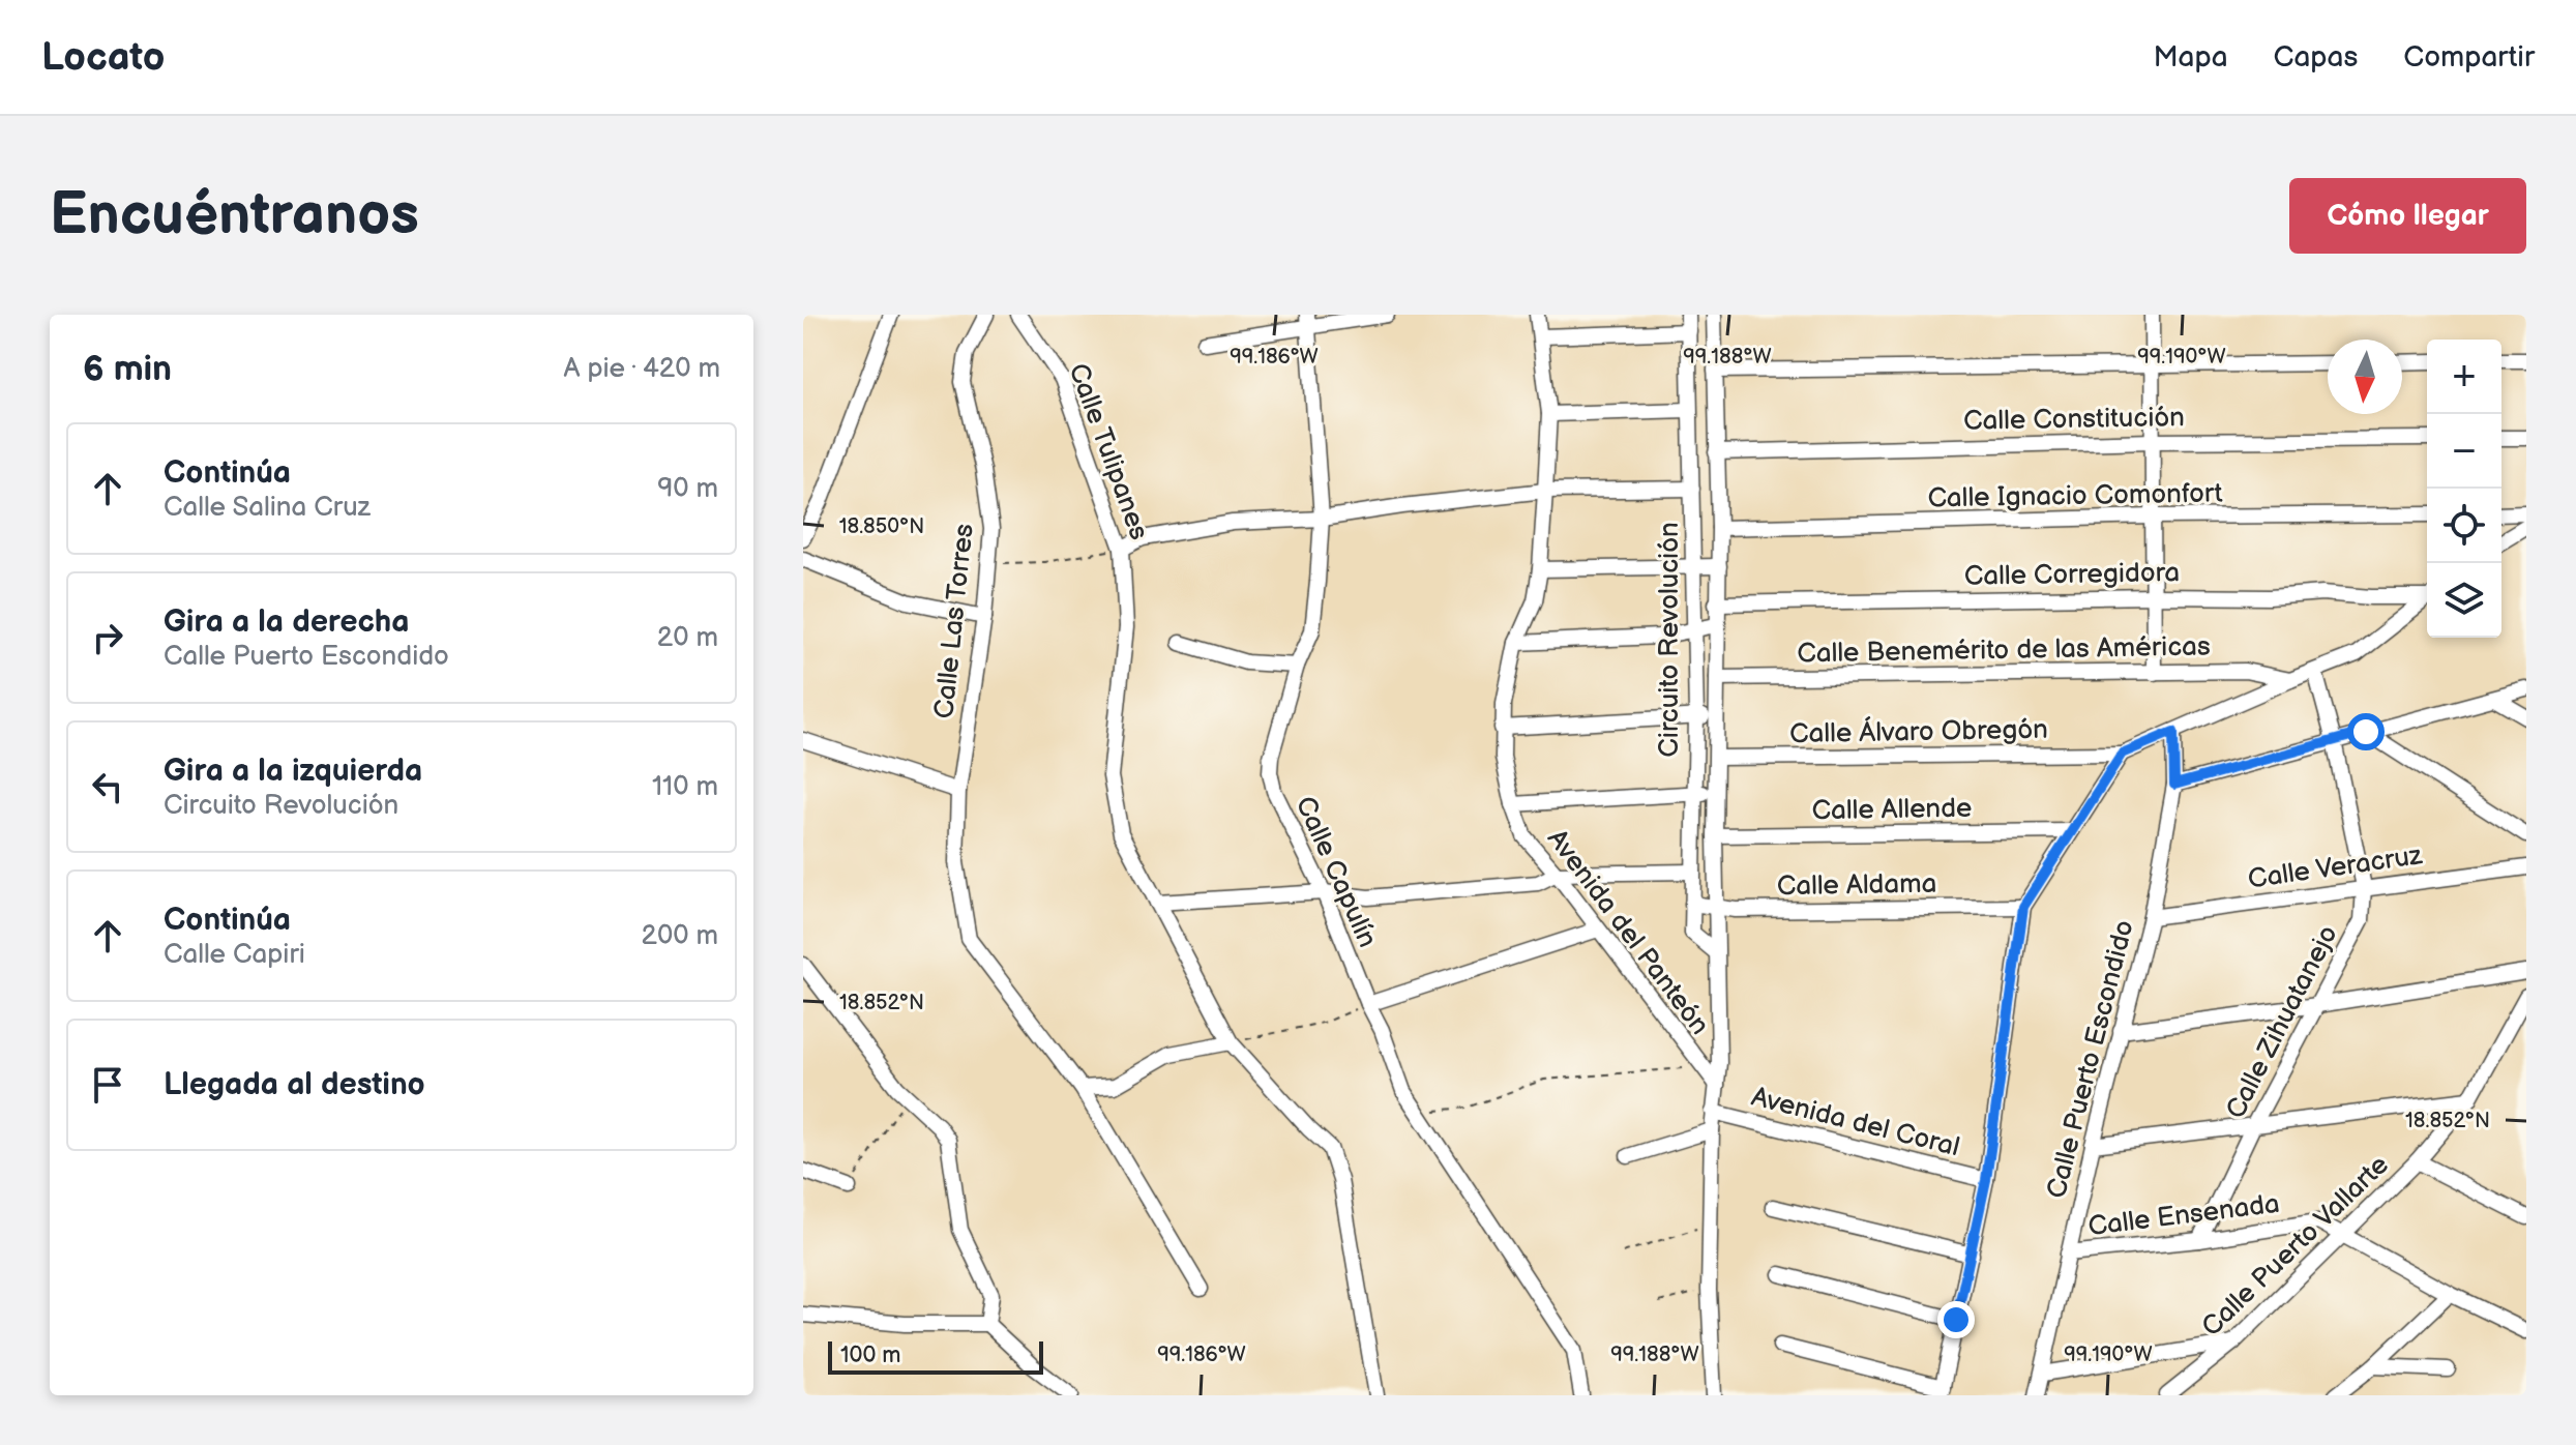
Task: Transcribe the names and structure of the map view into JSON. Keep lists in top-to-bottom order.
{
  "streets": {
    "street": [
      "Calle Constitución",
      "Calle Tulipanes",
      "Calle Ignacio Comonfort",
      "Calle Corregidora",
      "Calle Las Torres",
      "Circuito Revolución",
      "Calle Benemérito de las Américas",
      "Calle Álvaro Obregón",
      "Calle Allende",
      "Calle Veracruz",
      "Calle Capulín",
      "Calle Aldama",
      "Avenida del Panteón",
      "Calle Zihuatanejo",
      "Calle Puerto Escondido",
      "Avenida del Coral",
      "Calle Ensenada",
      "Calle Puerto Vallarte"
    ]
  },
  "crossings": [
    ["Calle Constitución", "Circuito Revolución"],
    ["Calle Ignacio Comonfort", "Circuito Revolución"],
    ["Calle Corregidora", "Circuito Revolución"],
    ["Circuito Revolución", "Calle Benemérito de las Américas"],
    ["Circuito Revolución", "Calle Álvaro Obregón"],
    ["Circuito Revolución", "Calle Allende"],
    ["Circuito Revolución", "Calle Aldama"],
    ["Circuito Revolución", "Avenida del Panteón"],
    ["Circuito Revolución", "Avenida del Coral"],
    ["Calle Veracruz", "Calle Zihuatanejo"],
    ["Calle Veracruz", "Calle Puerto Escondido"],
    ["Calle Zihuatanejo", "Calle Ensenada"],
    ["Calle Puerto Escondido", "Calle Ensenada"],
    ["Calle Ensenada", "Calle Puerto Vallarte"]
  ],
  "scale_bar": "100 m",
  "north": "bottom",
  "page": {
    "header": "Locato",
    "nav": ["Mapa", "Capas", "Compartir"],
    "buttons": "Cómo llegar",
    "title": "Encuéntranos",
    "heading": ["6 min", "A pie · 420 m"],
    "map_buttons": ["+", "−"],
    "list": [
      ["Continúa", "Calle Salina Cruz", "90 m"],
      ["Gira a la derecha", "Calle Puerto Escondido", "20 m"],
      ["Gira a la izquierda", "Circuito Revolución", "110 m"],
      ["Continúa", "Calle Capiri", "200 m"],
      "Llegada al destino"
    ],
    "scale": "100 m"
  },
  "coordinates": [
    "99.186°W",
    "99.188°W",
    "99.190°W",
    "18.850°N",
    "18.852°N"
  ]
}
